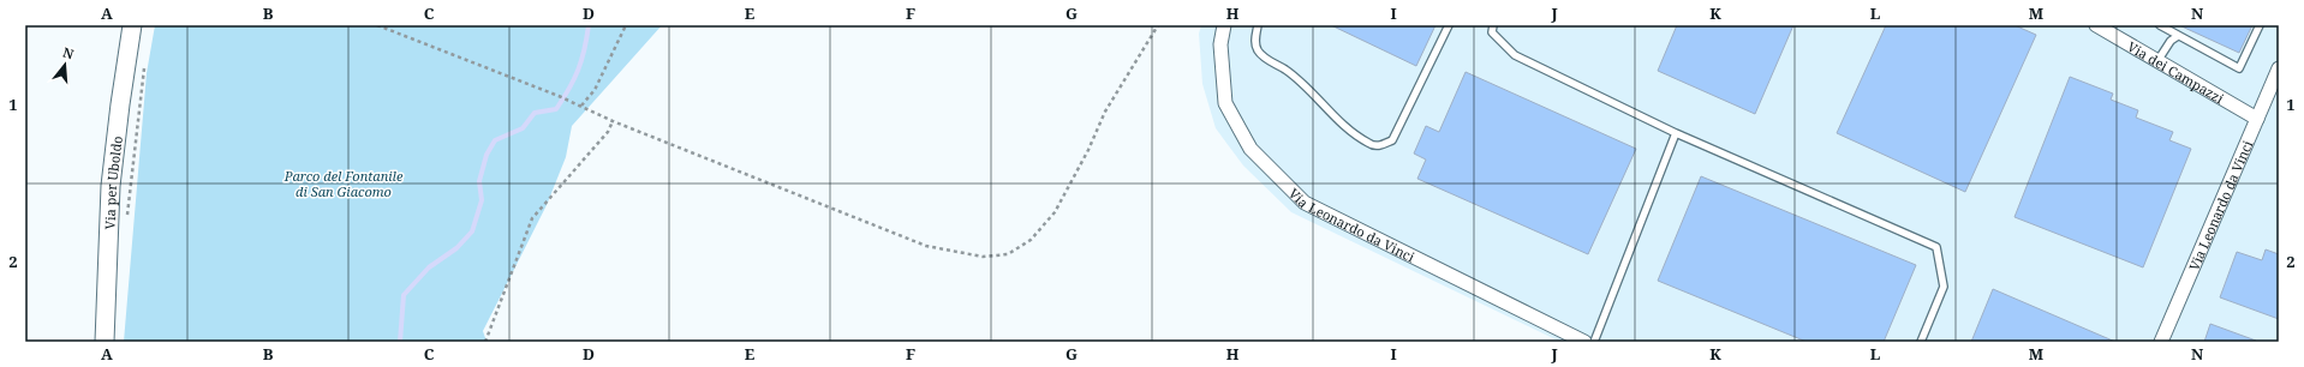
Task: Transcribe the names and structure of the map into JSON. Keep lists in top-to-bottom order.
{
  "streets": {
    "street": ["Via dei Campazzi", "Via per Uboldo", "Via Leonardo da Vinci"]
  },
  "crossings": [
    ["Via dei Campazzi", "Via Leonardo da Vinci"]
  ],
  "parks": ["Parco del Fontanile di San Giacomo"],
  "north": "top",
  "grid": {
    "columns": [
      "A",
      "B",
      "C",
      "D",
      "E",
      "F",
      "G",
      "H",
      "I",
      "J",
      "K",
      "L",
      "M",
      "N"
    ],
    "rows": ["1", "2"]
  }
}
